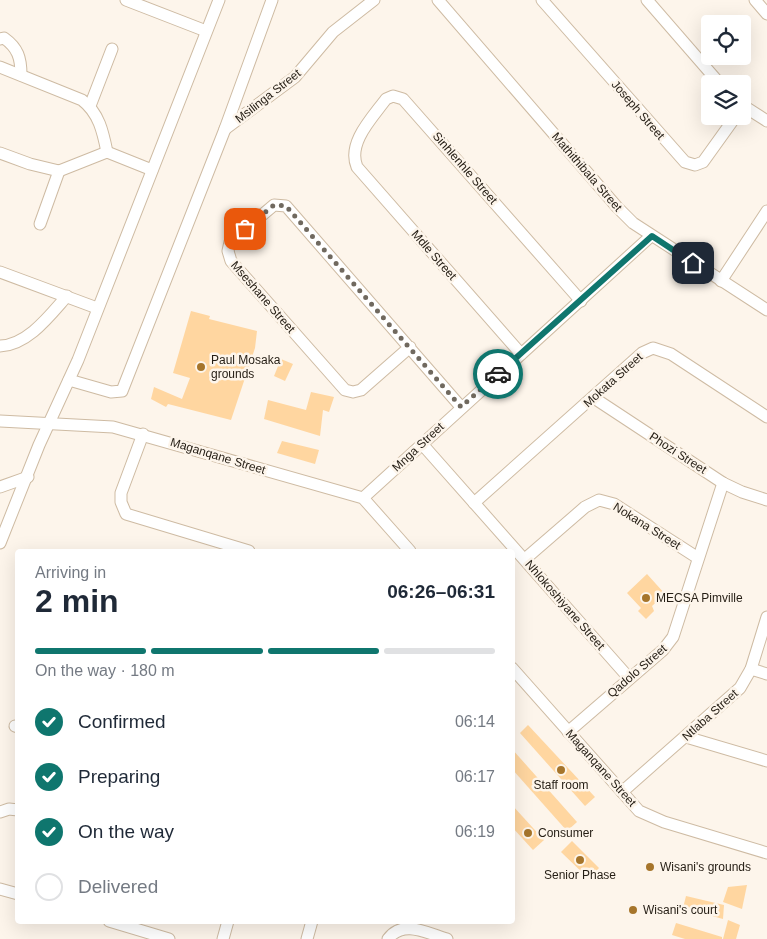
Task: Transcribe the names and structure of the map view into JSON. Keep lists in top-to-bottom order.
{
  "streets": {
    "street": [
      "Msilinga Street",
      "Joseph Street",
      "Sinhlenhle Street",
      "Mathithibala Street",
      "Mdle Street",
      "Mseshane Street",
      "Mokata Street",
      "Mnga Street",
      "Phozi Street",
      "Maganqane Street",
      "Nokana Street",
      "Nhlokoshiyane Street",
      "Qadolo Street",
      "Ntlaba Street"
    ]
  },
  "crossings": [
    ["Sinhlenhle Street", "Mdle Street"],
    ["Sinhlenhle Street", "Mnga Street"],
    ["Mathithibala Street", "Mnga Street"],
    ["Mdle Street", "Mnga Street"],
    ["Mseshane Street", "Mnga Street"],
    ["Mokata Street", "Phozi Street"],
    ["Mokata Street", "Nhlokoshiyane Street"],
    ["Mnga Street", "Maganqane Street"],
    ["Mnga Street", "Nhlokoshiyane Street"],
    ["Phozi Street", "Qadolo Street"],
    ["Maganqane Street", "Qadolo Street"],
    ["Maganqane Street", "Ntlaba Street"],
    ["Nokana Street", "Nhlokoshiyane Street"],
    ["Nokana Street", "Qadolo Street"],
    ["Nhlokoshiyane Street", "Qadolo Street"]
  ],
  "places": [
    "Paul Mosaka grounds",
    "MECSA Pimville",
    "Staff room",
    "Consumer",
    "Senior Phase",
    "Wisani's grounds",
    "Wisani's court"
  ],
  "page": {
    "heading": ["2 min", "Arriving in", "06:26–06:31"],
    "bar": "On the way · 180 m",
    "list": [
      ["Confirmed", "06:14"],
      ["Preparing", "06:17"],
      ["On the way", "06:19"],
      "Delivered"
    ]
  }
}
